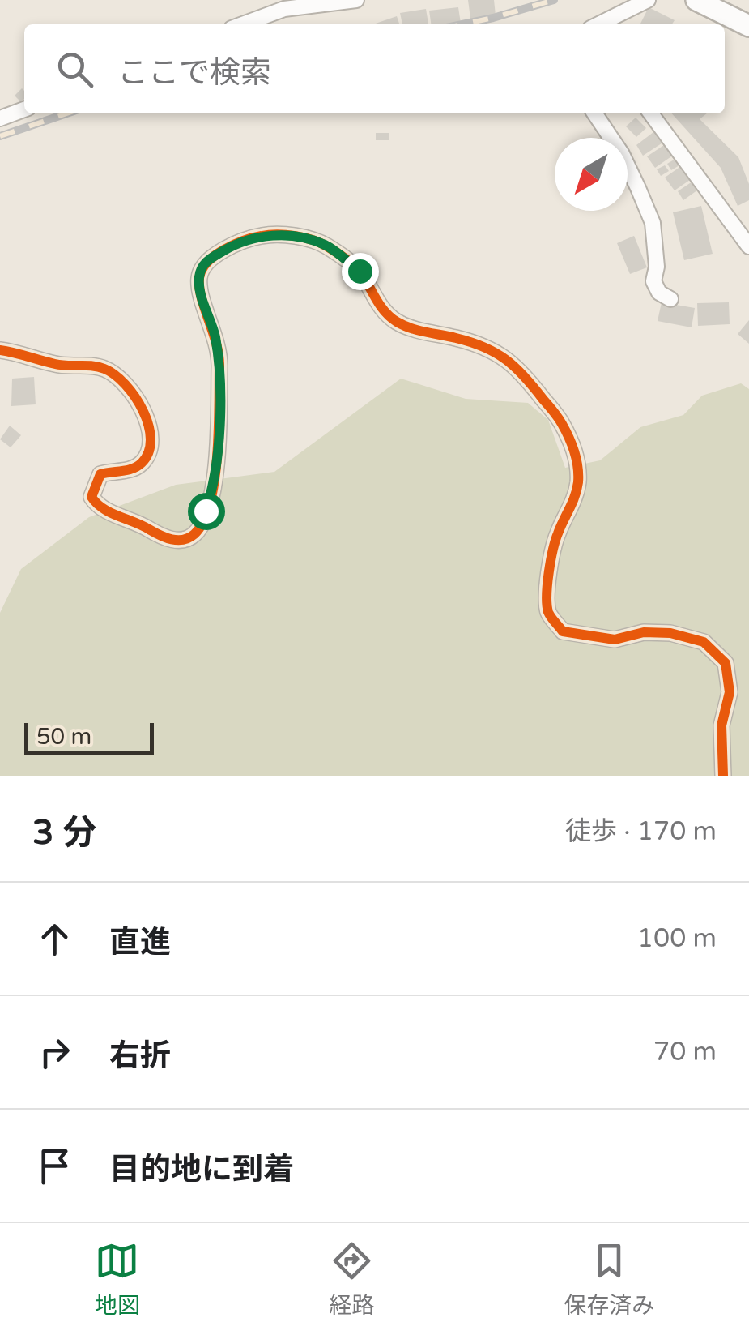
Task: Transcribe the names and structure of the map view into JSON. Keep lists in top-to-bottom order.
{
  "scale_bar": "50 m",
  "north": "bottom left",
  "page": {
    "search": "ここで検索",
    "scale": "50 m",
    "heading": ["3 分", "徒歩 · 170 m"],
    "list": [
      ["直進", "100 m"],
      ["右折", "70 m"],
      "目的地に到着"
    ],
    "nav": ["地図", "経路", "保存済み"]
  }
}
